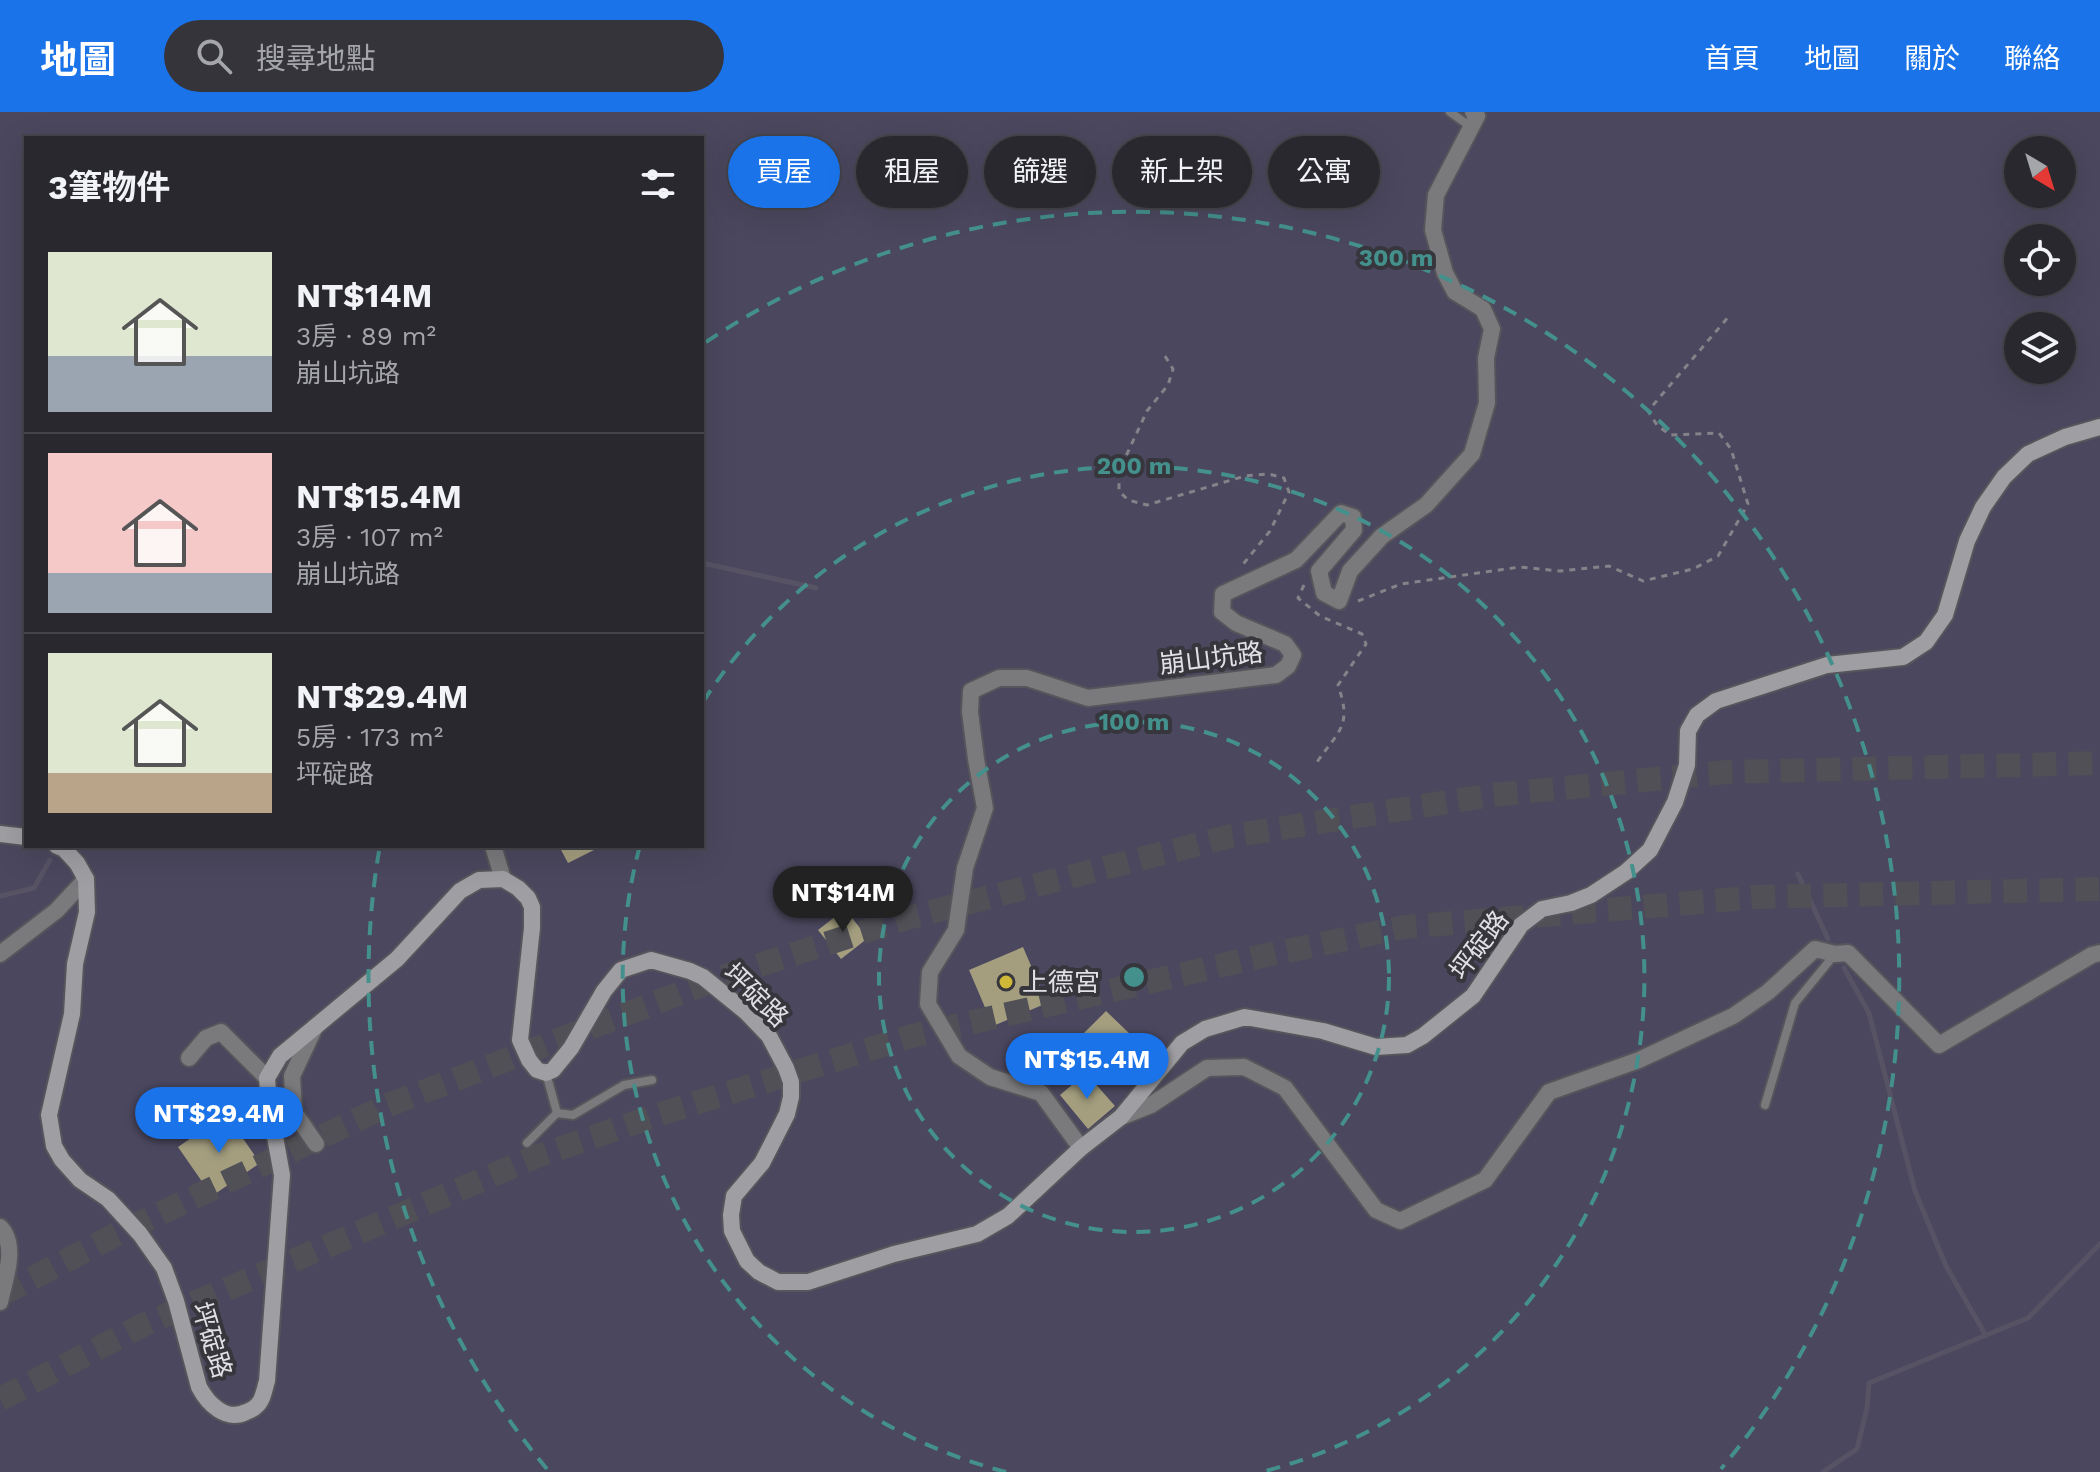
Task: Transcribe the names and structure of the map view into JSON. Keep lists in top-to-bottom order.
{
  "streets": {
    "main road": ["坪碇路"],
    "street": ["崩山坑路"]
  },
  "crossings": [
    ["崩山坑路", "坪碇路"]
  ],
  "places": ["上德宮"],
  "north": "bottom right",
  "page": {
    "header": "地圖",
    "search": "搜尋地點",
    "nav": [
      "首頁",
      "地圖",
      "關於",
      "聯絡"
    ],
    "chip": [
      "買屋",
      "租屋",
      "篩選",
      "新上架",
      "公寓"
    ],
    "heading": "3筆物件",
    "list": [
      {
        "name": "NT$14M",
        "note": "3房 · 89 m² · 崩山坑路"
      },
      {
        "name": "NT$15.4M",
        "note": "3房 · 107 m² · 崩山坑路"
      },
      {
        "name": "NT$29.4M",
        "note": "5房 · 173 m² · 坪碇路"
      }
    ],
    "price": ["NT$14M", "NT$15.4M", "NT$29.4M"]
  },
  "rings": ["300 m", "200 m", "100 m"]
}
